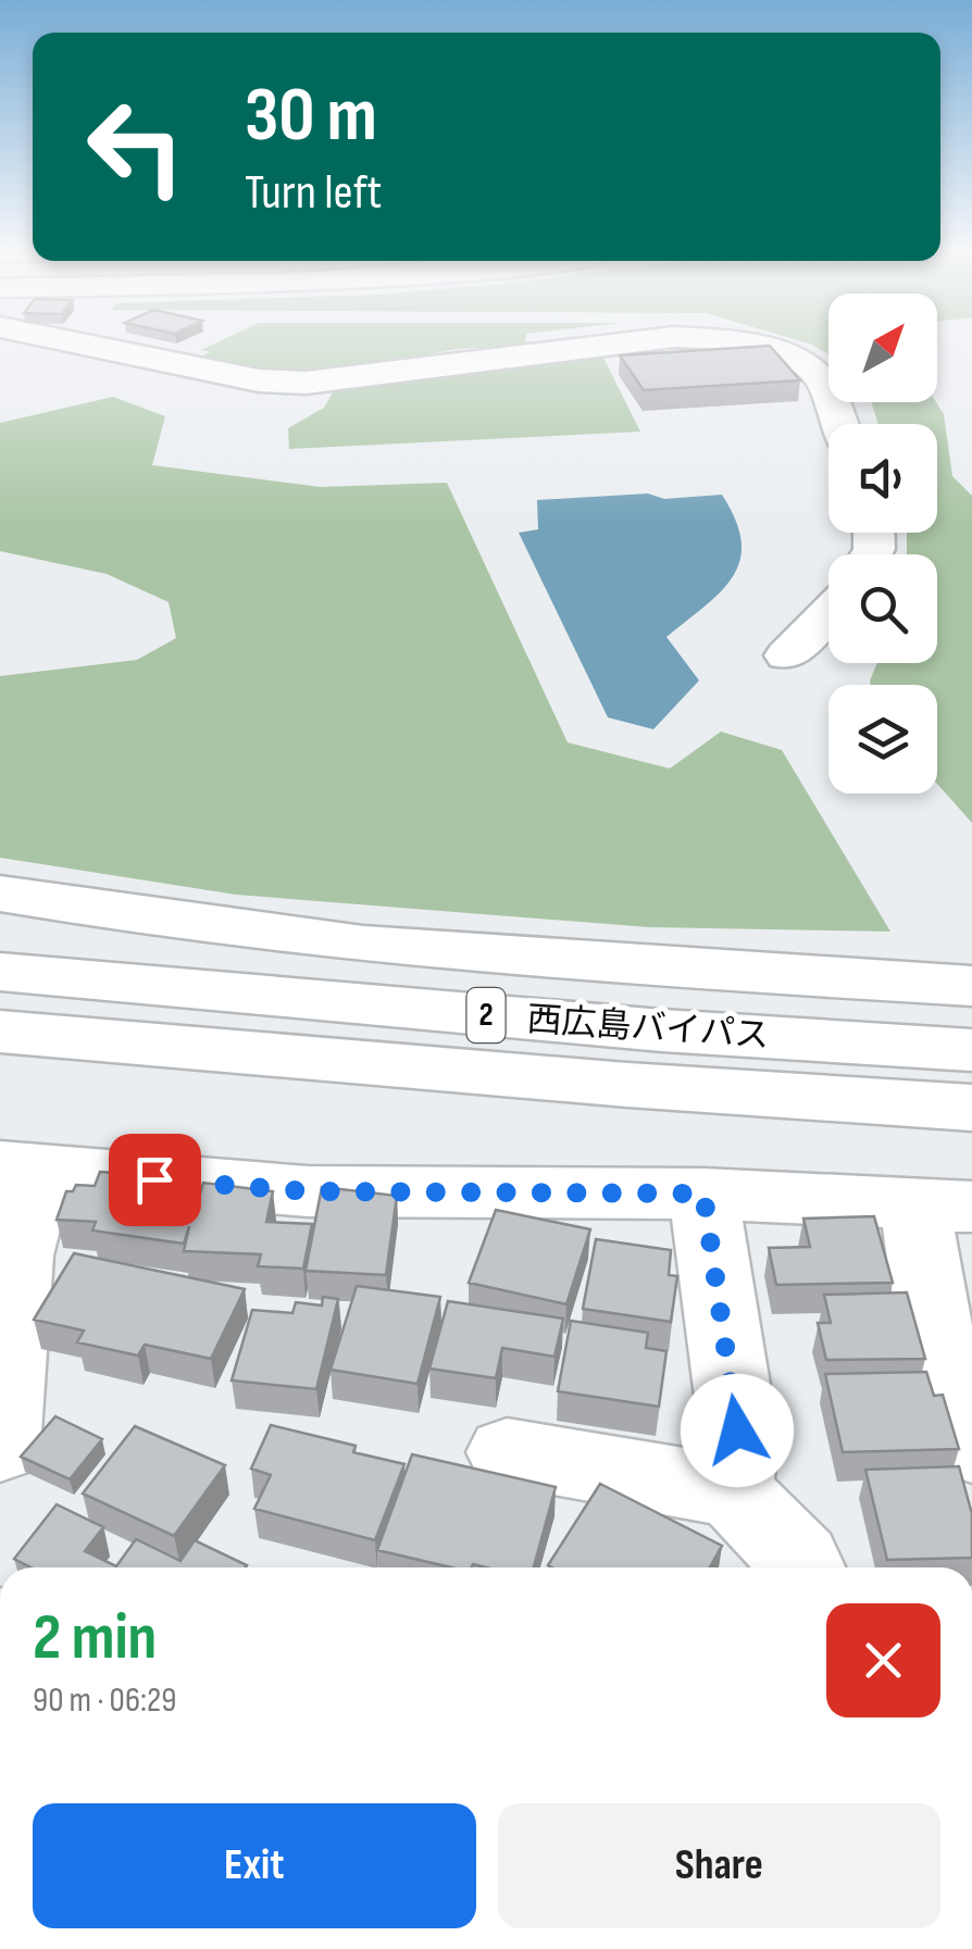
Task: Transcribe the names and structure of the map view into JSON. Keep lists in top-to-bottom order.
{
  "streets": {
    "main road": ["2", "西広島バイパス"]
  },
  "north": "top right",
  "page": {
    "turn": ["30 m", "Turn left"],
    "heading": ["2 min", "90 m · 06:29"],
    "buttons": ["Exit", "Share"]
  }
}
